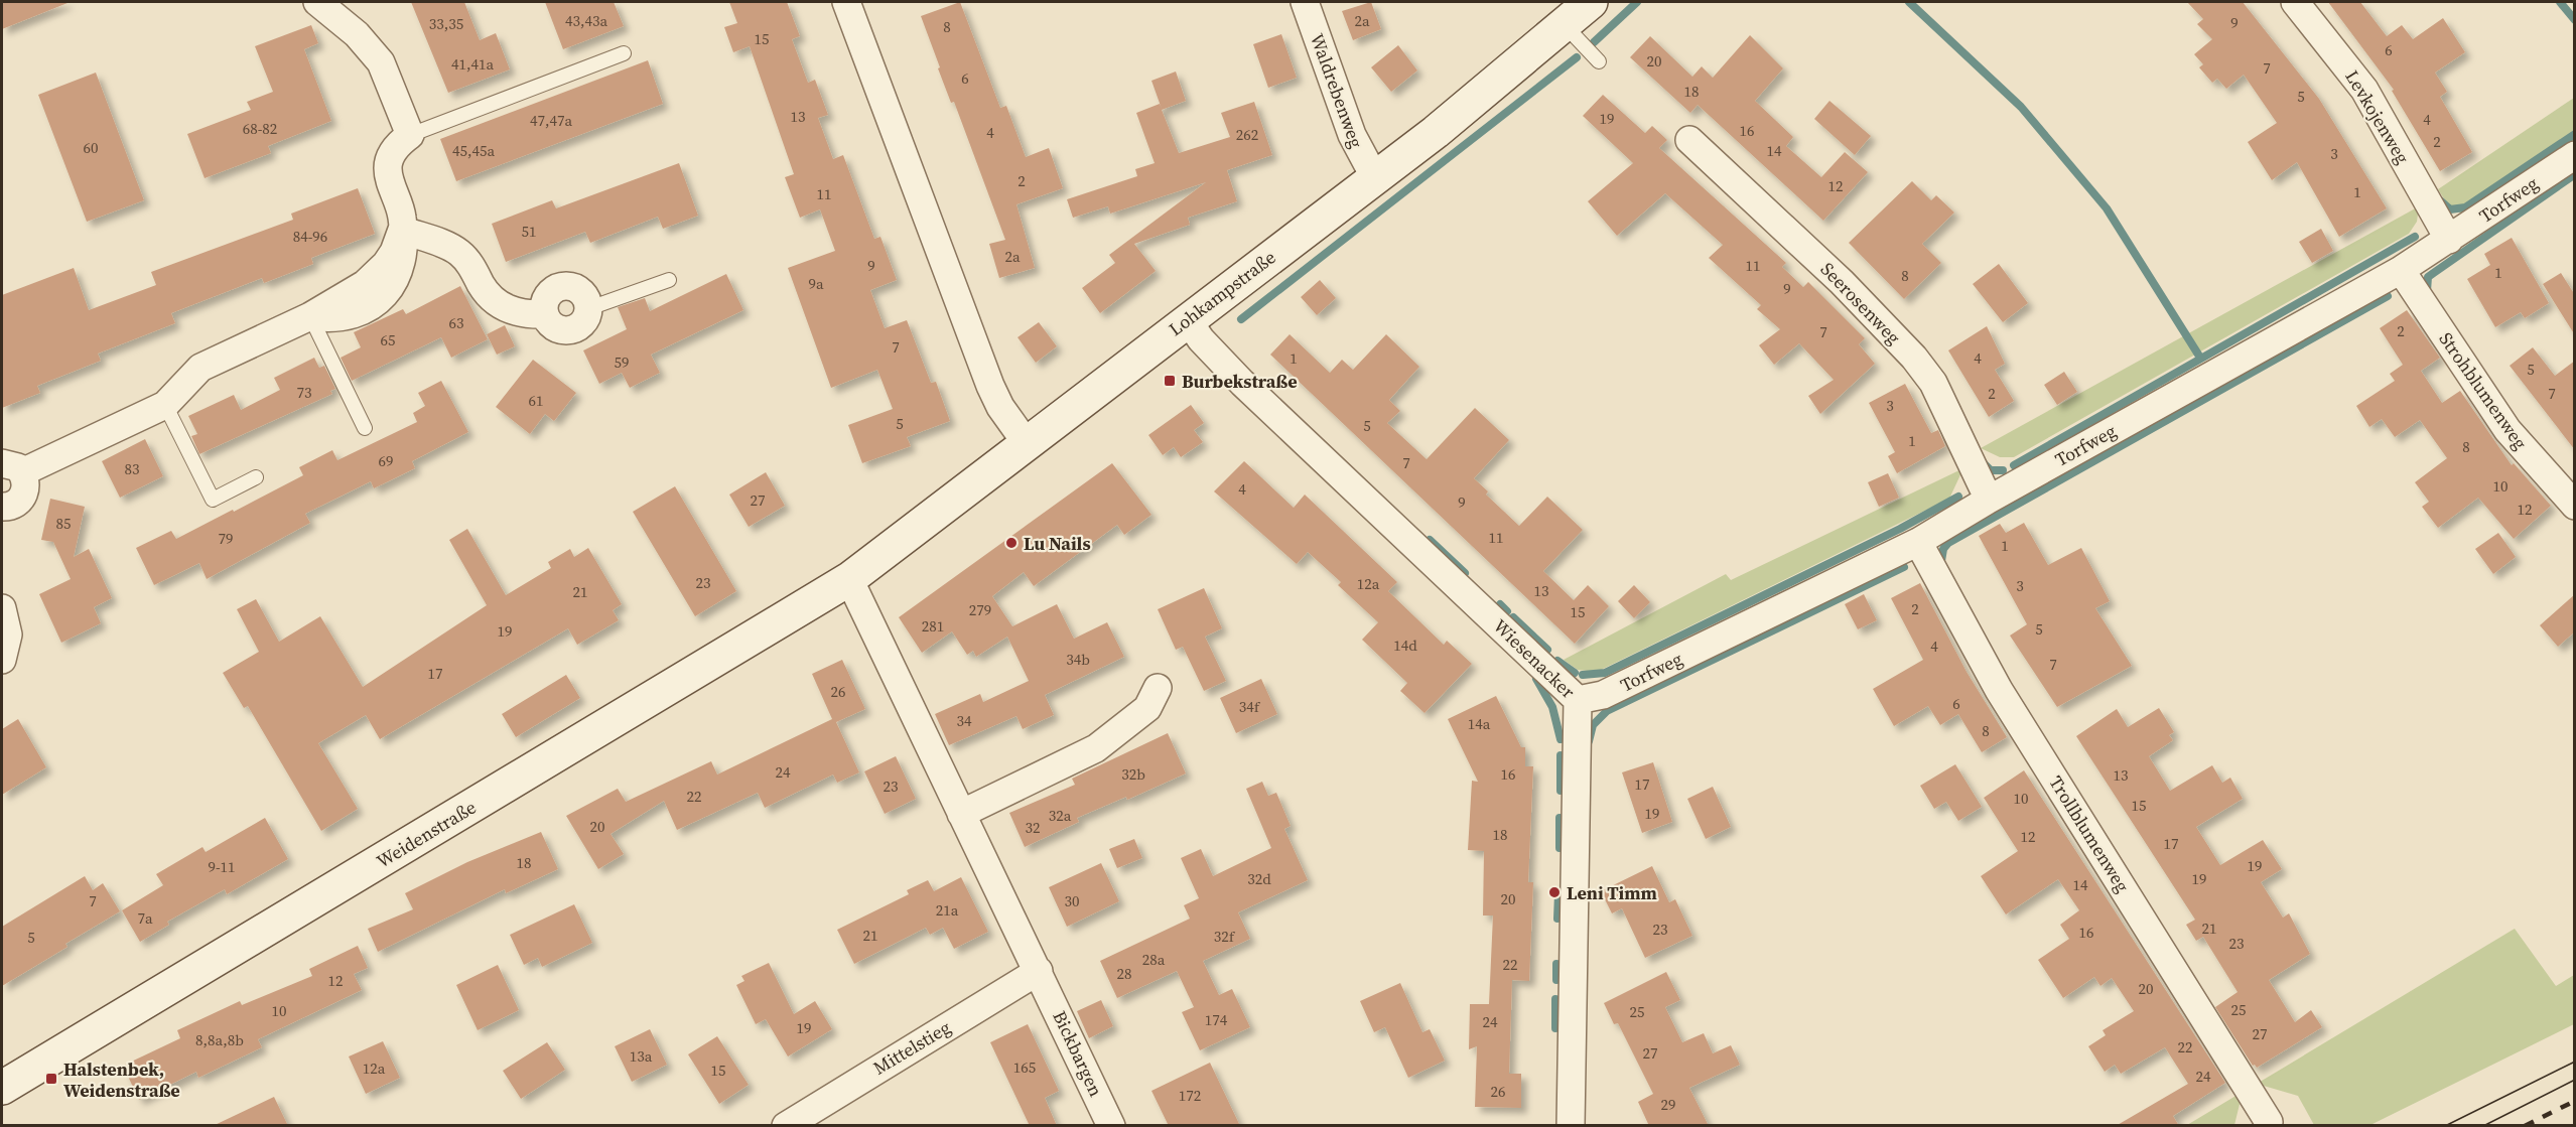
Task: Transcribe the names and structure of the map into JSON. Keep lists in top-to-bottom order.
{
  "streets": {
    "street": [
      "Waldrebenweg",
      "Levkojenweg",
      "Torfweg",
      "Lohkampstraße",
      "Seerosenweg",
      "Strohblumenweg",
      "Wiesenacker",
      "Weidenstraße",
      "Trollblumenweg",
      "Mittelstieg",
      "Bickbargen"
    ]
  },
  "crossings": [
    ["Waldrebenweg", "Lohkampstraße"],
    ["Levkojenweg", "Torfweg"],
    ["Torfweg", "Seerosenweg"],
    ["Torfweg", "Strohblumenweg"],
    ["Torfweg", "Wiesenacker"],
    ["Torfweg", "Trollblumenweg"],
    ["Lohkampstraße", "Wiesenacker"],
    ["Lohkampstraße", "Weidenstraße"],
    ["Mittelstieg", "Bickbargen"]
  ],
  "places": {
    "transit": ["Burbekstraße", "Halstenbek, Weidenstraße"],
    "other": ["Lu Nails", "Leni Timm"]
  },
  "house_numbers": [
    "43,43a",
    "2a",
    "9",
    "33,35",
    "8",
    "15",
    "6",
    "20",
    "41,41a",
    "7",
    "6",
    "18",
    "5",
    "13",
    "19",
    "4",
    "47,47a",
    "68-82",
    "16",
    "4",
    "262",
    "2",
    "60",
    "45,45a",
    "14",
    "3",
    "2",
    "12",
    "1",
    "11",
    "51",
    "84-96",
    "2a",
    "9",
    "11",
    "1",
    "8",
    "9a",
    "9",
    "63",
    "2",
    "7",
    "65",
    "7",
    "1",
    "4",
    "59",
    "5",
    "73",
    "2",
    "7",
    "61",
    "3",
    "5",
    "5",
    "1",
    "8",
    "69",
    "7",
    "83",
    "10",
    "4",
    "27",
    "9",
    "12",
    "85",
    "11",
    "79",
    "1",
    "23",
    "12a",
    "3",
    "13",
    "21",
    "2",
    "279",
    "15",
    "281",
    "5",
    "19",
    "14d",
    "4",
    "34b",
    "7",
    "17",
    "26",
    "6",
    "34f",
    "34",
    "14a",
    "8",
    "24",
    "32b",
    "16",
    "13",
    "17",
    "23",
    "22",
    "10",
    "15",
    "19",
    "32a",
    "20",
    "32",
    "18",
    "12",
    "17",
    "18",
    "19",
    "9-11",
    "32d",
    "19",
    "14",
    "20",
    "7",
    "30",
    "21a",
    "7a",
    "21",
    "23",
    "16",
    "21",
    "32f",
    "5",
    "23",
    "28a",
    "22",
    "28",
    "12",
    "20",
    "25",
    "10",
    "25",
    "174",
    "24",
    "19",
    "27",
    "8,8a,8b",
    "22",
    "27",
    "13a",
    "165",
    "12a",
    "15",
    "24",
    "26",
    "172",
    "29"
  ]
}
